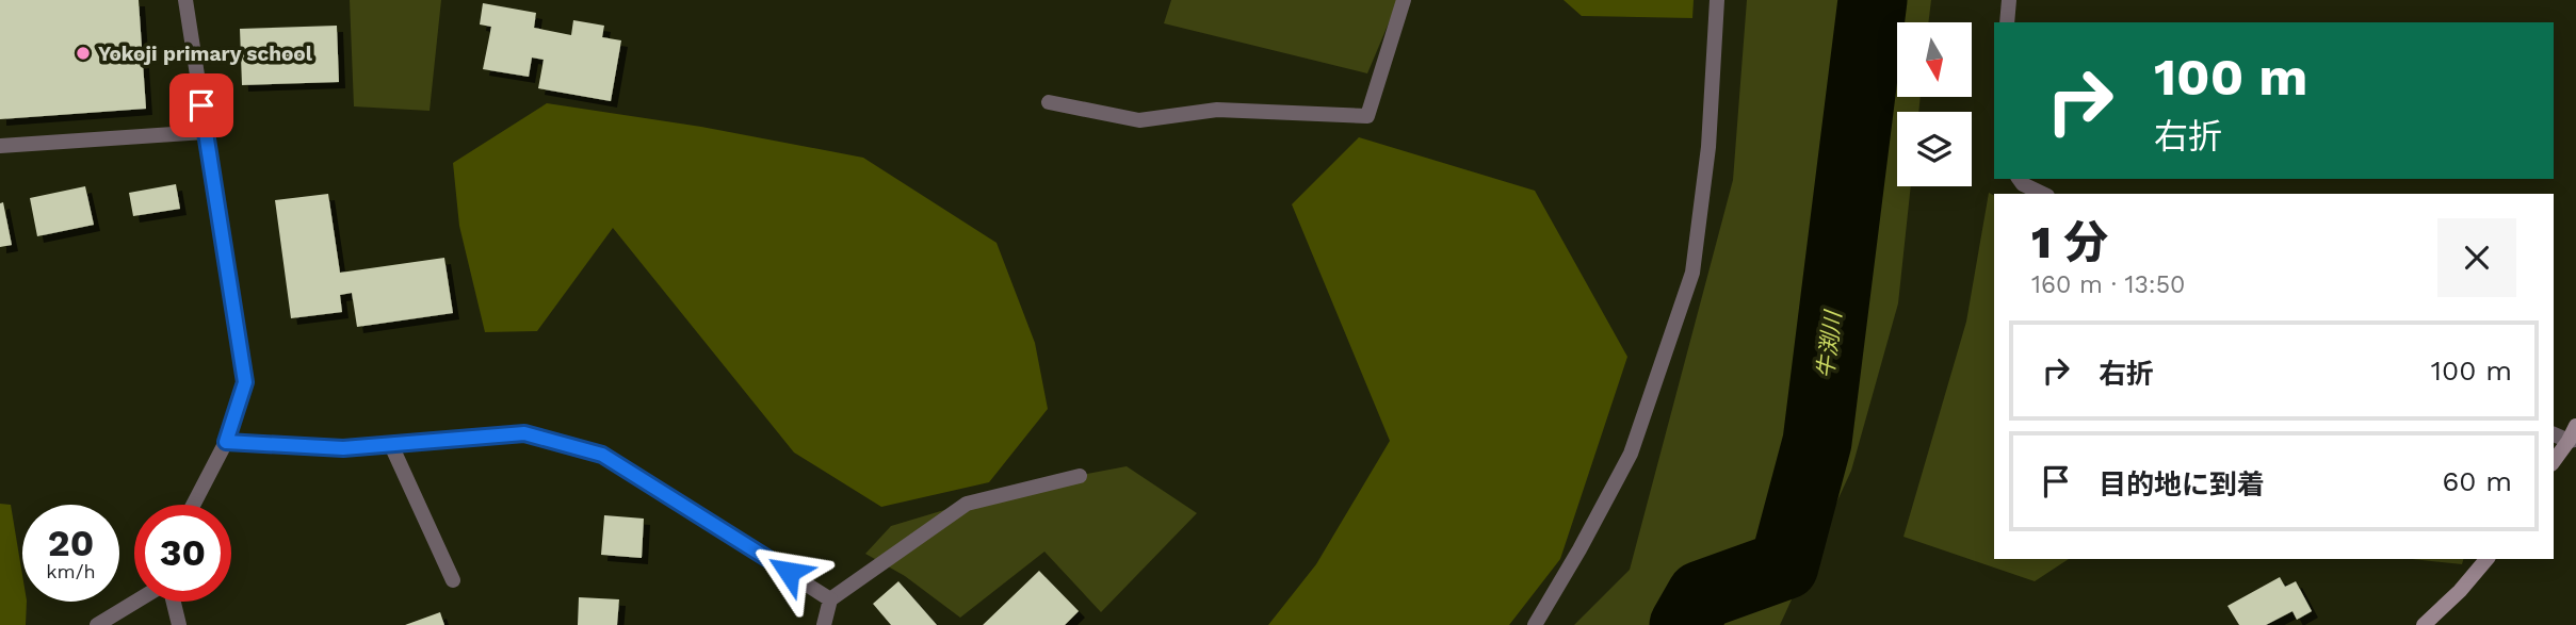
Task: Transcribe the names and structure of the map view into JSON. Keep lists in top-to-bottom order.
{
  "water": ["牛渕川"],
  "places": ["Yokoji primary school"],
  "north": "bottom",
  "page": {
    "turn": ["100 m", "右折"],
    "heading": ["1 分", "160 m · 13:50"],
    "list": [
      {
        "name": "右折",
        "value": "100 m"
      },
      {
        "name": "目的地に到着",
        "value": "60 m"
      }
    ],
    "speed": "20 km/h",
    "limit": "30"
  }
}
